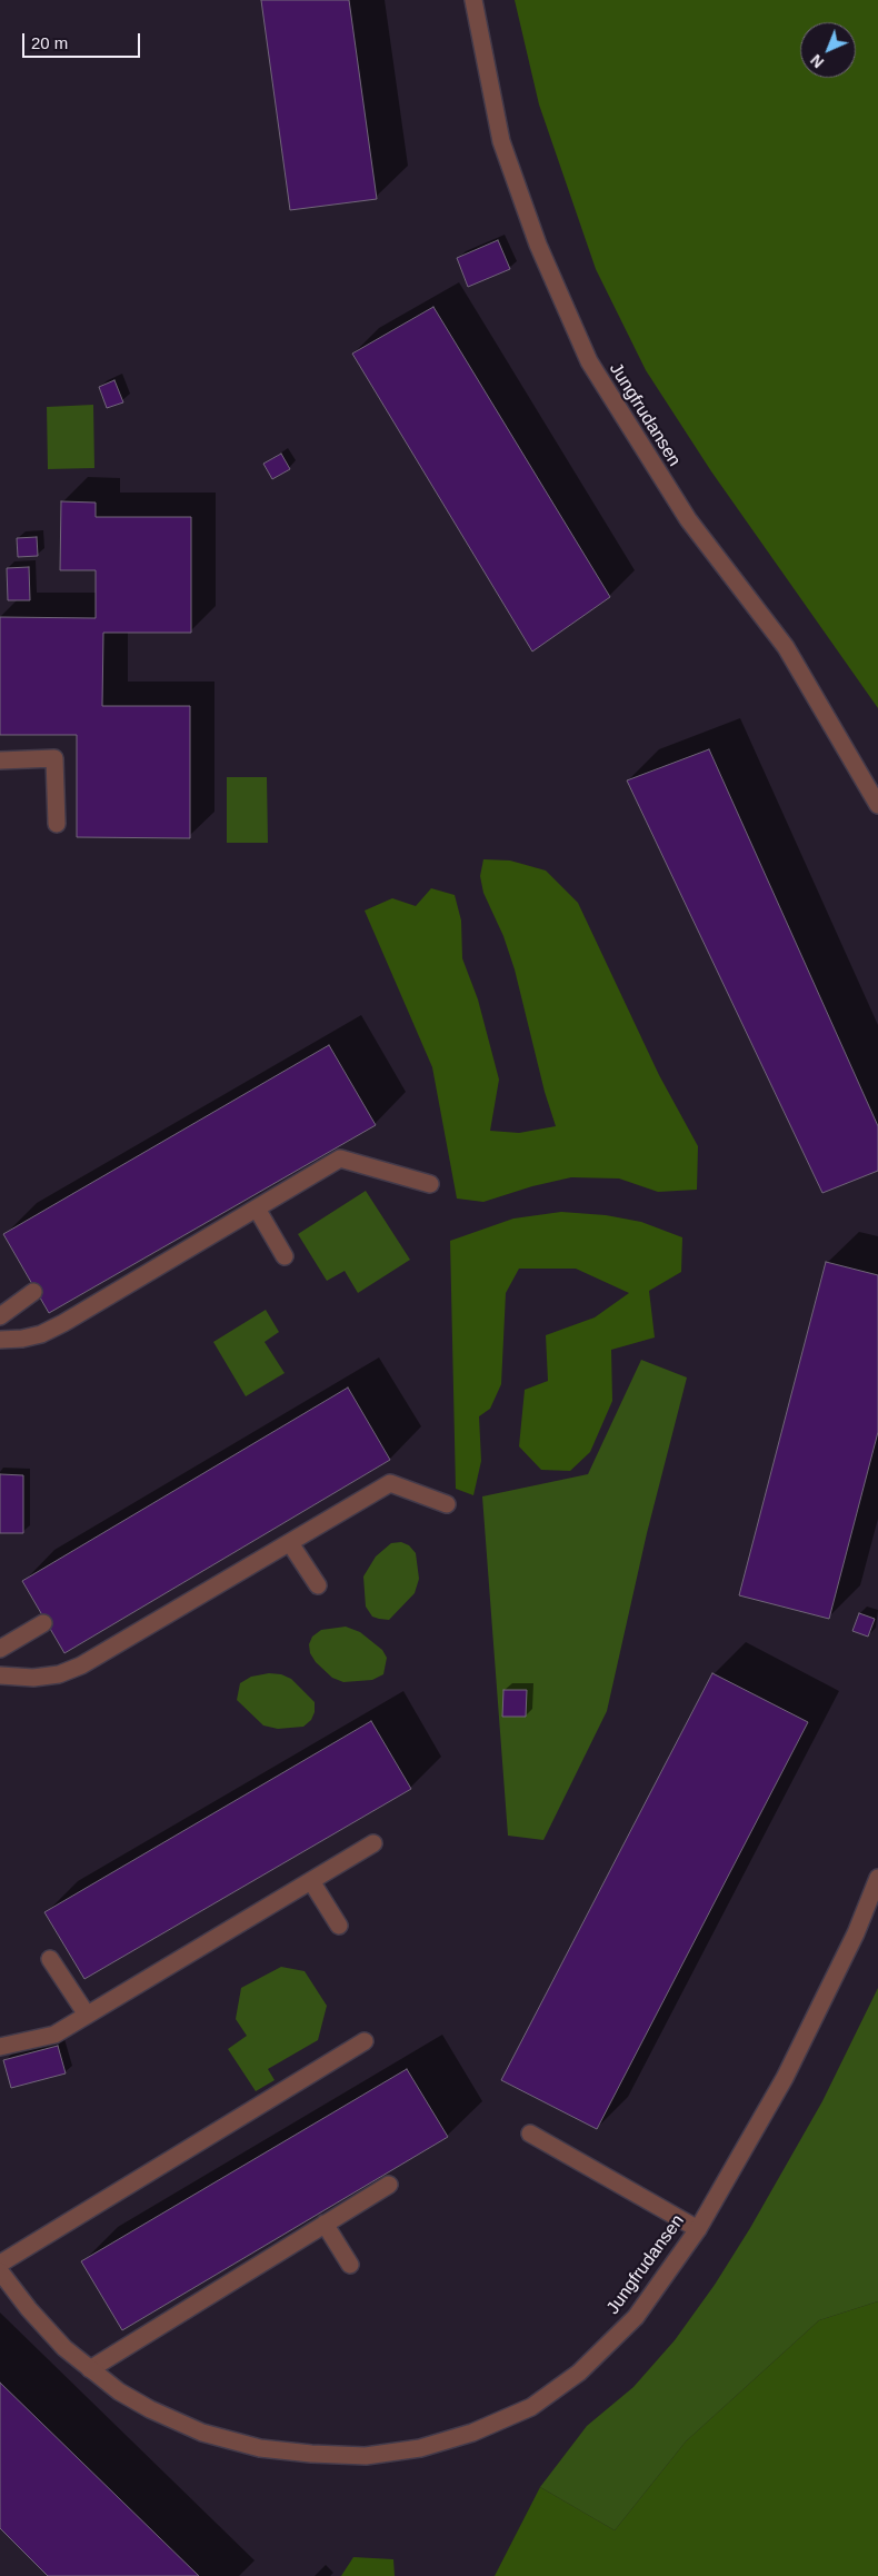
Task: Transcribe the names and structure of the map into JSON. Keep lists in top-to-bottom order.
{
  "streets": {
    "street": ["Jungfrudansen"]
  },
  "scale_bar": "20 m",
  "north": "bottom left"
}
